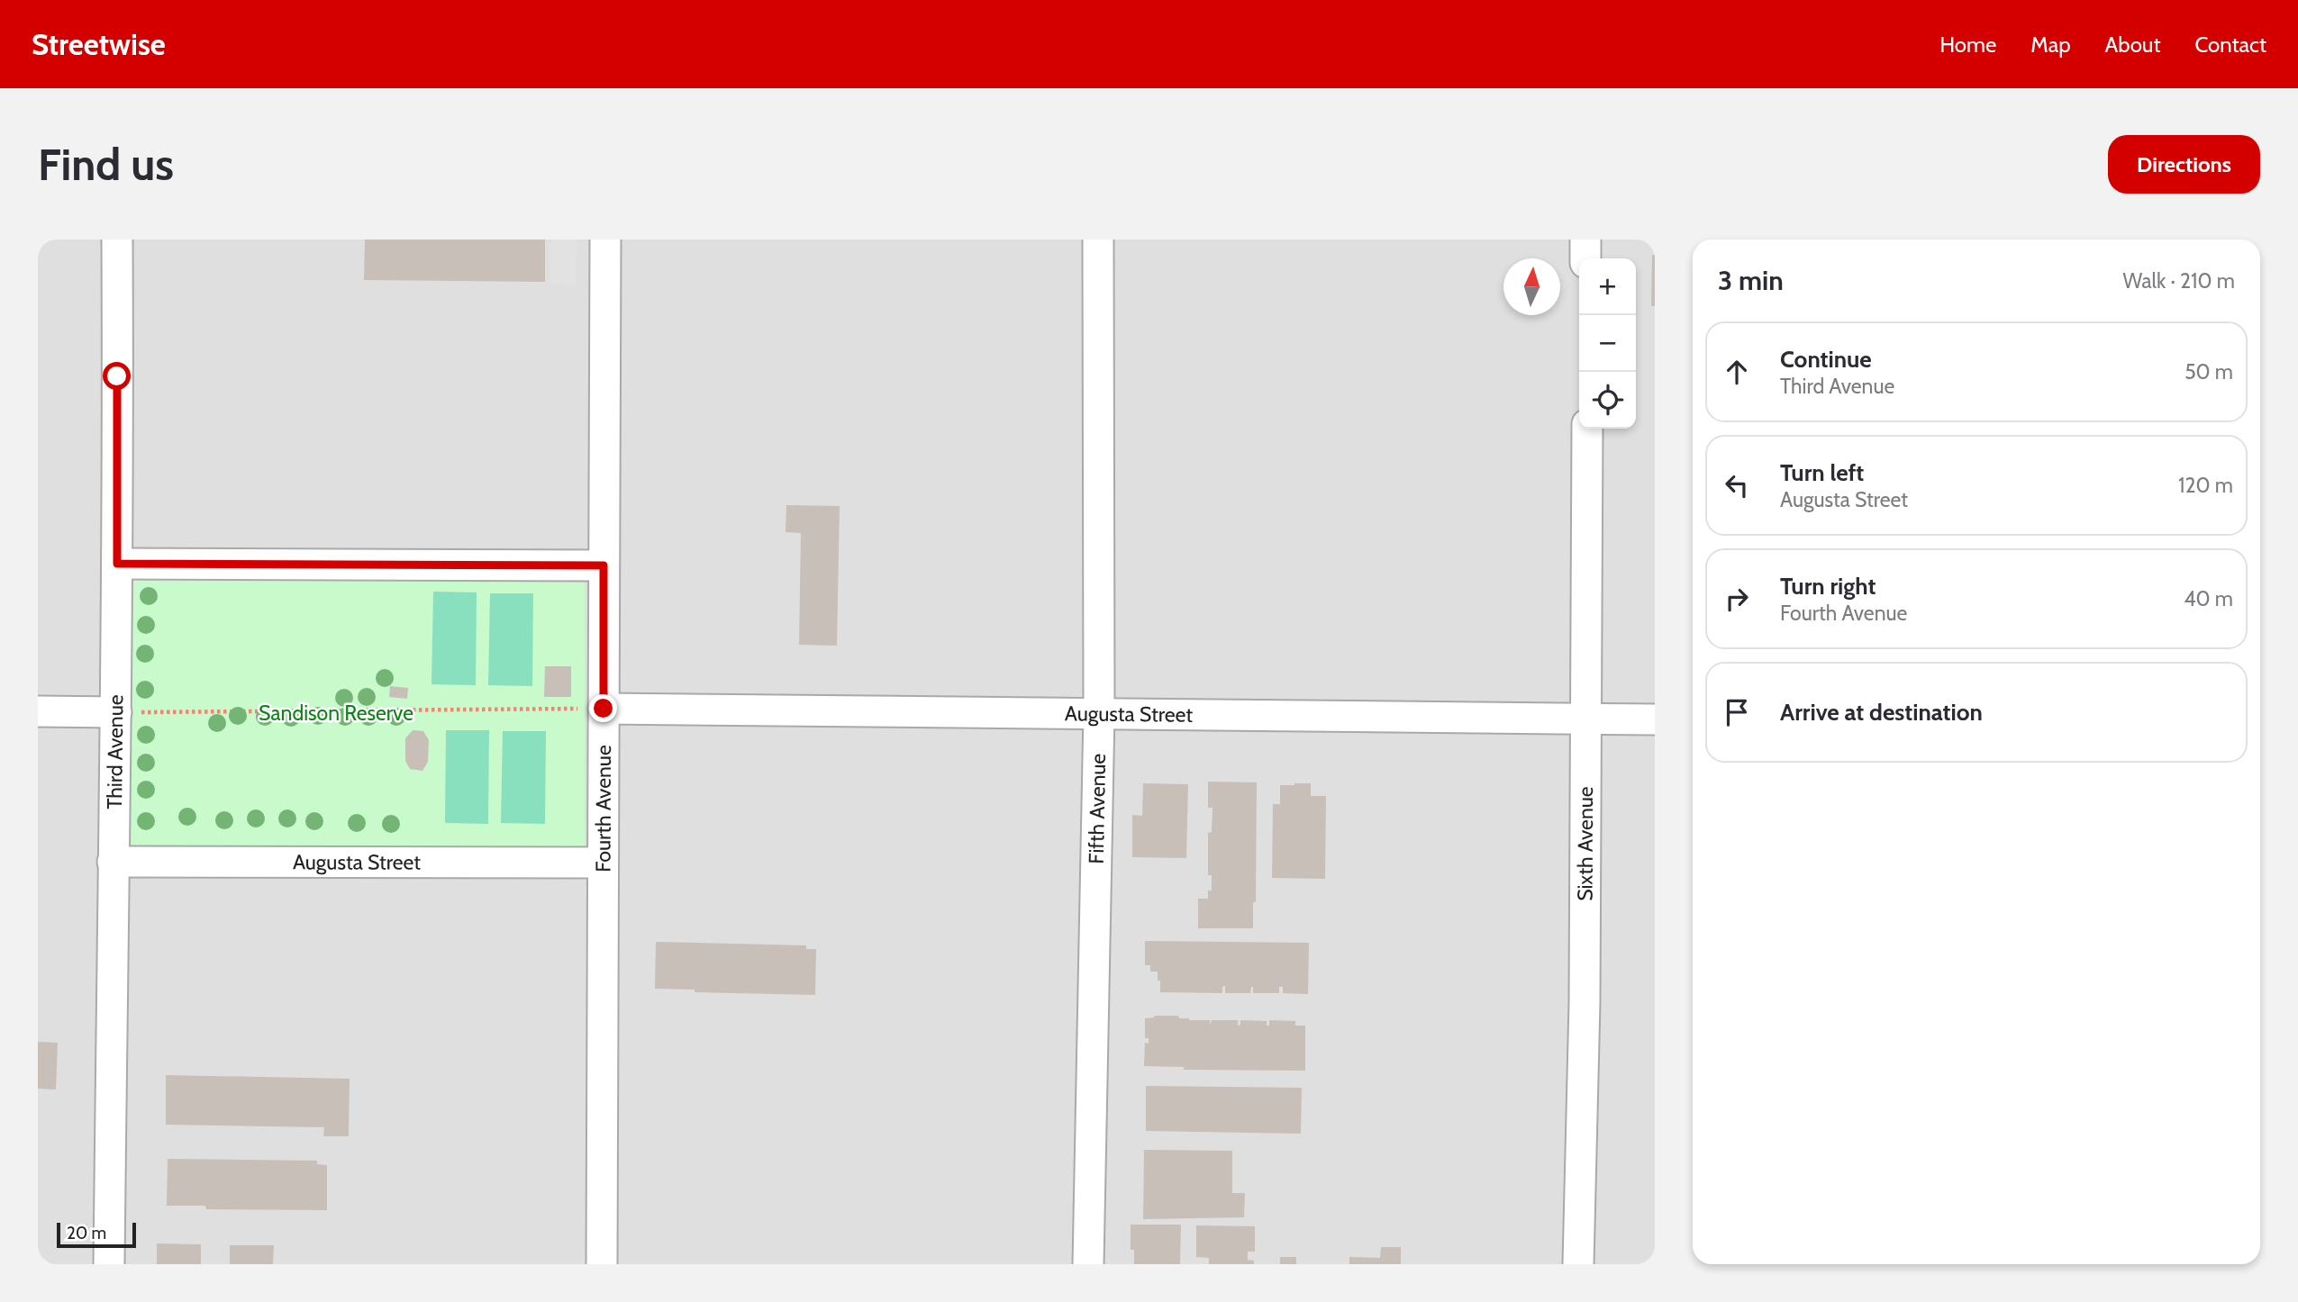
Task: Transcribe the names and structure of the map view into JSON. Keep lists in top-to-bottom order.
{
  "streets": {
    "street": [
      "Augusta Street",
      "Third Avenue",
      "Fourth Avenue",
      "Fifth Avenue",
      "Sixth Avenue"
    ]
  },
  "crossings": [
    ["Augusta Street", "Third Avenue"],
    ["Augusta Street", "Fourth Avenue"],
    ["Augusta Street", "Fifth Avenue"],
    ["Augusta Street", "Sixth Avenue"]
  ],
  "parks": ["Sandison Reserve"],
  "scale_bar": "20 m",
  "north": "top",
  "page": {
    "header": "Streetwise",
    "nav": [
      "Home",
      "Map",
      "About",
      "Contact"
    ],
    "buttons": "Directions",
    "title": "Find us",
    "heading": ["3 min", "Walk · 210 m"],
    "map_buttons": ["+", "−"],
    "list": [
      ["Continue", "Third Avenue", "50 m"],
      ["Turn left", "Augusta Street", "120 m"],
      ["Turn right", "Fourth Avenue", "40 m"],
      "Arrive at destination"
    ],
    "scale": "20 m"
  }
}
